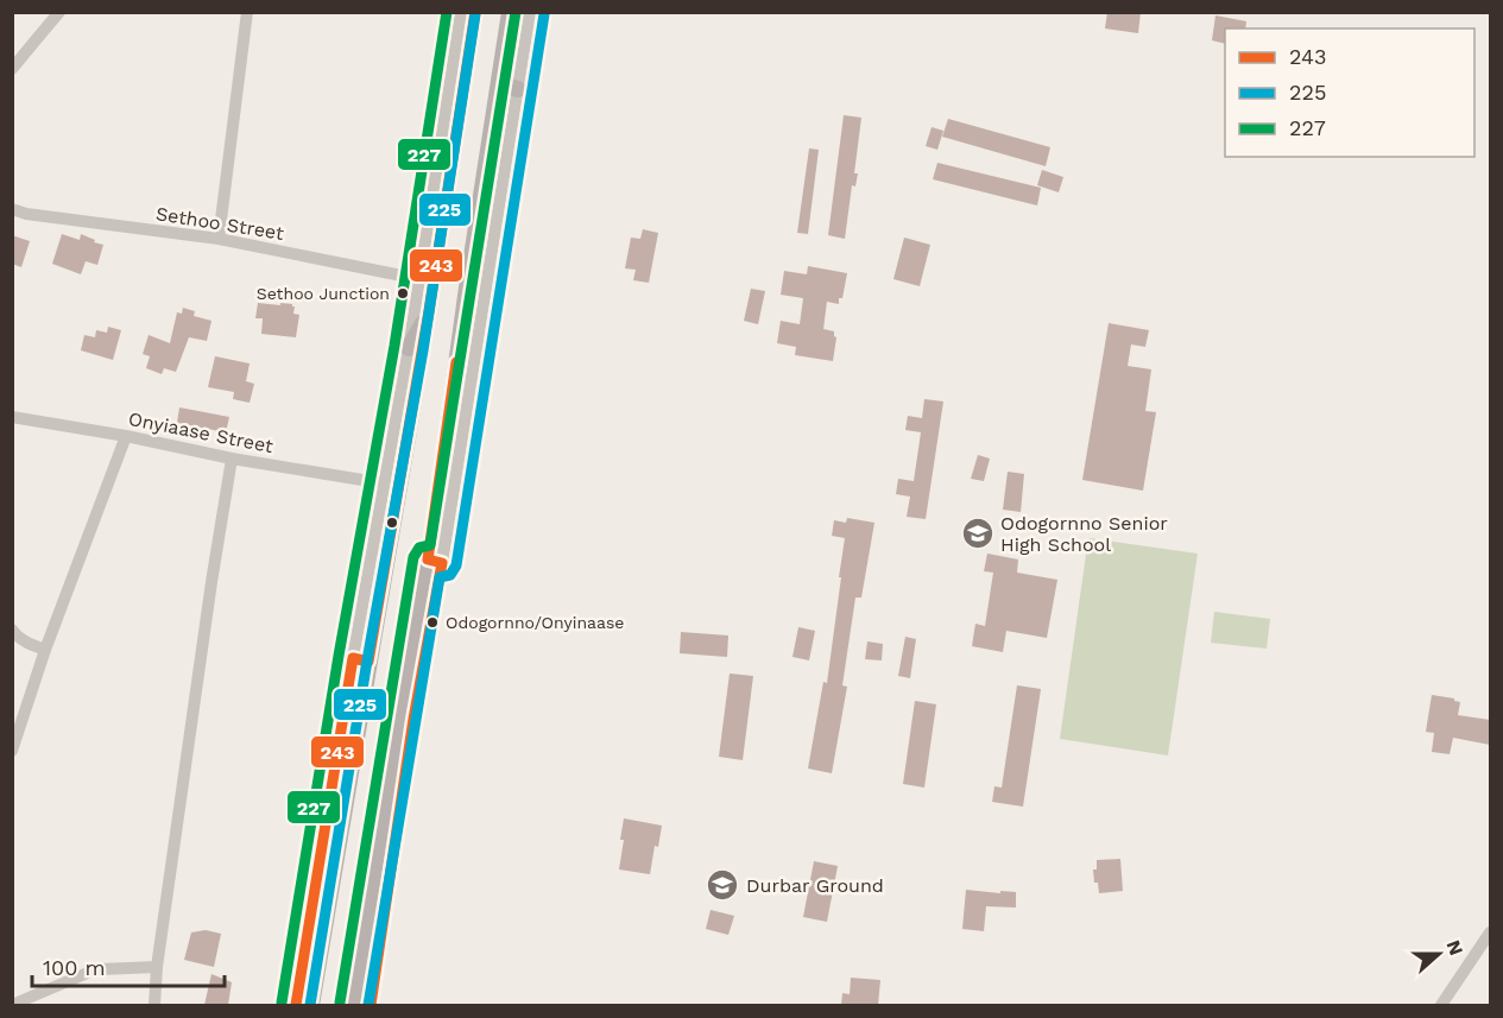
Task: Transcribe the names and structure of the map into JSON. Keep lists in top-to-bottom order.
{
  "streets": {
    "street": ["Sethoo Street", "Onyiaase Street"]
  },
  "places": {
    "other": ["Sethoo Junction", "Odogornno/Onyinaase"],
    "school or university": ["Odogornno Senior High School", "Durbar Ground"]
  },
  "lines": ["transit line 243", "transit line 227", "transit line 225"],
  "legend": ["243", "225", "227"],
  "scale_bar": "100 m",
  "north": "right"
}
